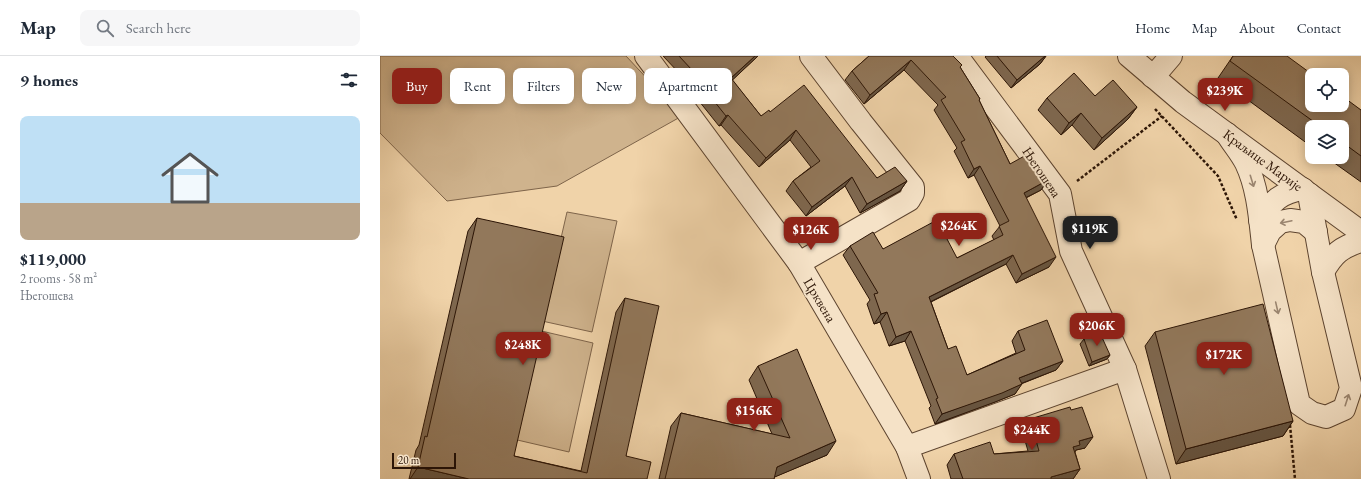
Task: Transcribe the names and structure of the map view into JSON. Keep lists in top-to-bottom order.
{
  "streets": {
    "street": ["Краљице Марије", "Његошева", "Црквена"]
  },
  "scale_bar": "20 m",
  "page": {
    "header": "Map",
    "search": "Search here",
    "nav": [
      "Home",
      "Map",
      "About",
      "Contact"
    ],
    "heading": "9 homes",
    "chip": [
      "Buy",
      "Rent",
      "Filters",
      "New",
      "Apartment"
    ],
    "price": [
      "$239K",
      "$264K",
      "$119K",
      "$126K",
      "$206K",
      "$248K",
      "$172K",
      "$156K",
      "$244K"
    ],
    "list": [
      {
        "name": "$119,000",
        "note": "2 rooms · 58 m² · Његошева"
      }
    ],
    "scale": "20 m"
  }
}
